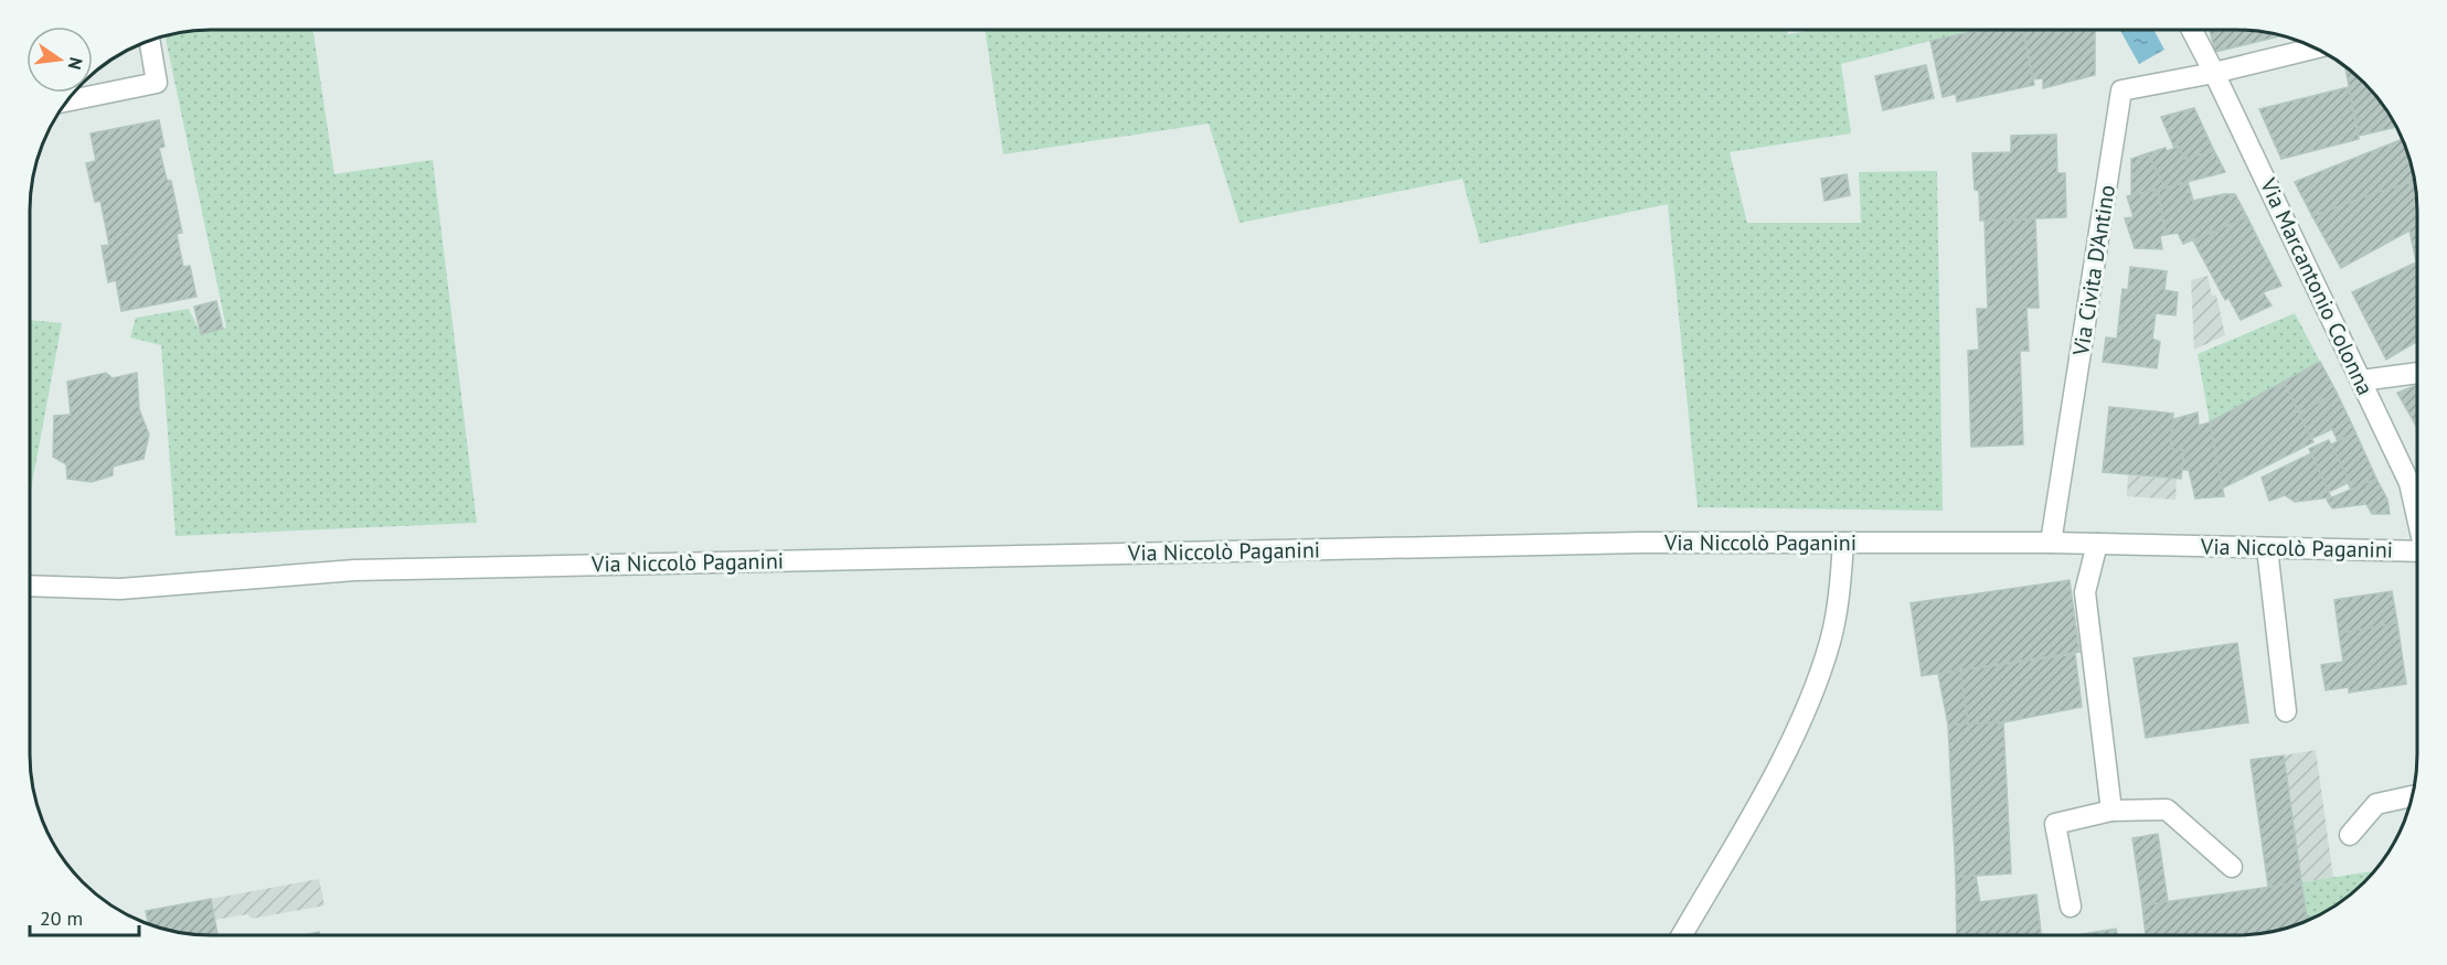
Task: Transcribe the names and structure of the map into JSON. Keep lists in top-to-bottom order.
{
  "streets": {
    "street": ["Via Civita D'Antino", "Via Marcantonio Colonna", "Via Niccolò Paganini"]
  },
  "crossings": [
    ["Via Civita D'Antino", "Via Marcantonio Colonna"],
    ["Via Civita D'Antino", "Via Niccolò Paganini"]
  ],
  "scale_bar": "20 m",
  "north": "right"
}
